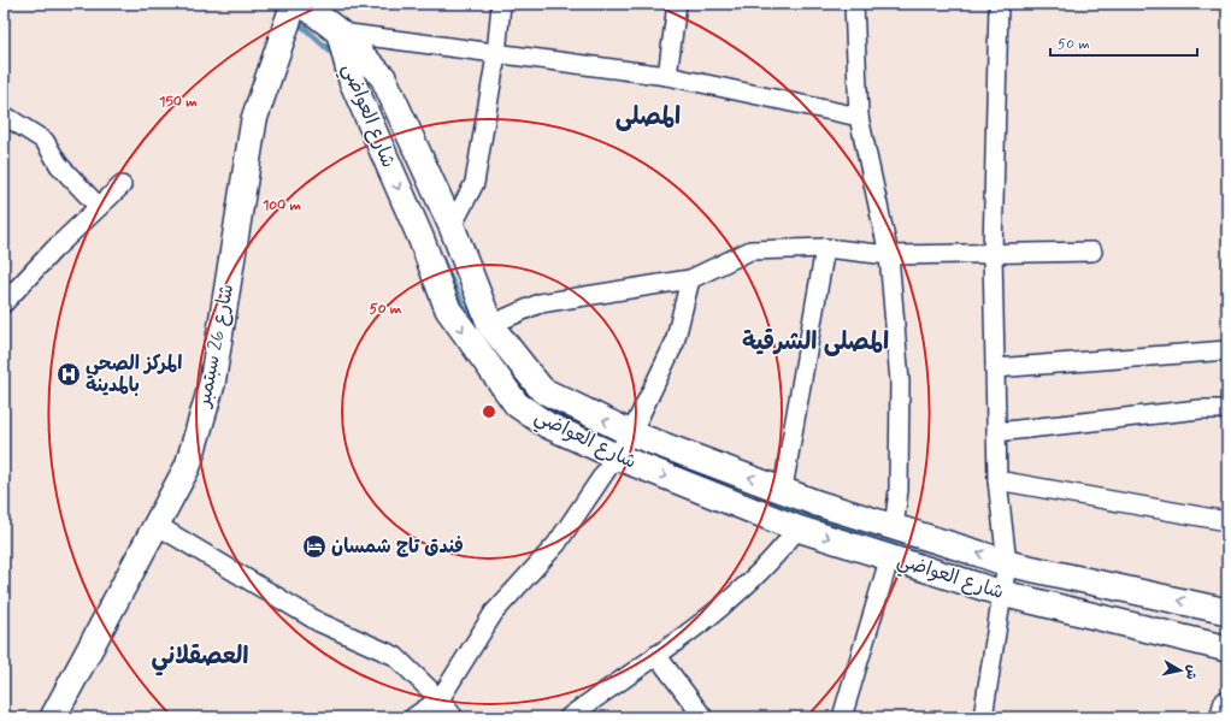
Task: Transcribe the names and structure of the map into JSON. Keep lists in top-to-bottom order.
{
  "streets": {
    "main road": ["شارع العواضي", "شارع 26 سبتمبر"]
  },
  "districts": ["المصلى", "المصلى الشرقية", "العصقلاني"],
  "places": {
    "hospital": ["المركز الصحي بالمدينة"],
    "hotel": ["فندق تاج شمسان"]
  },
  "scale_bar": "50 m",
  "north": "right",
  "rings": ["150 m", "100 m", "50 m"]
}
